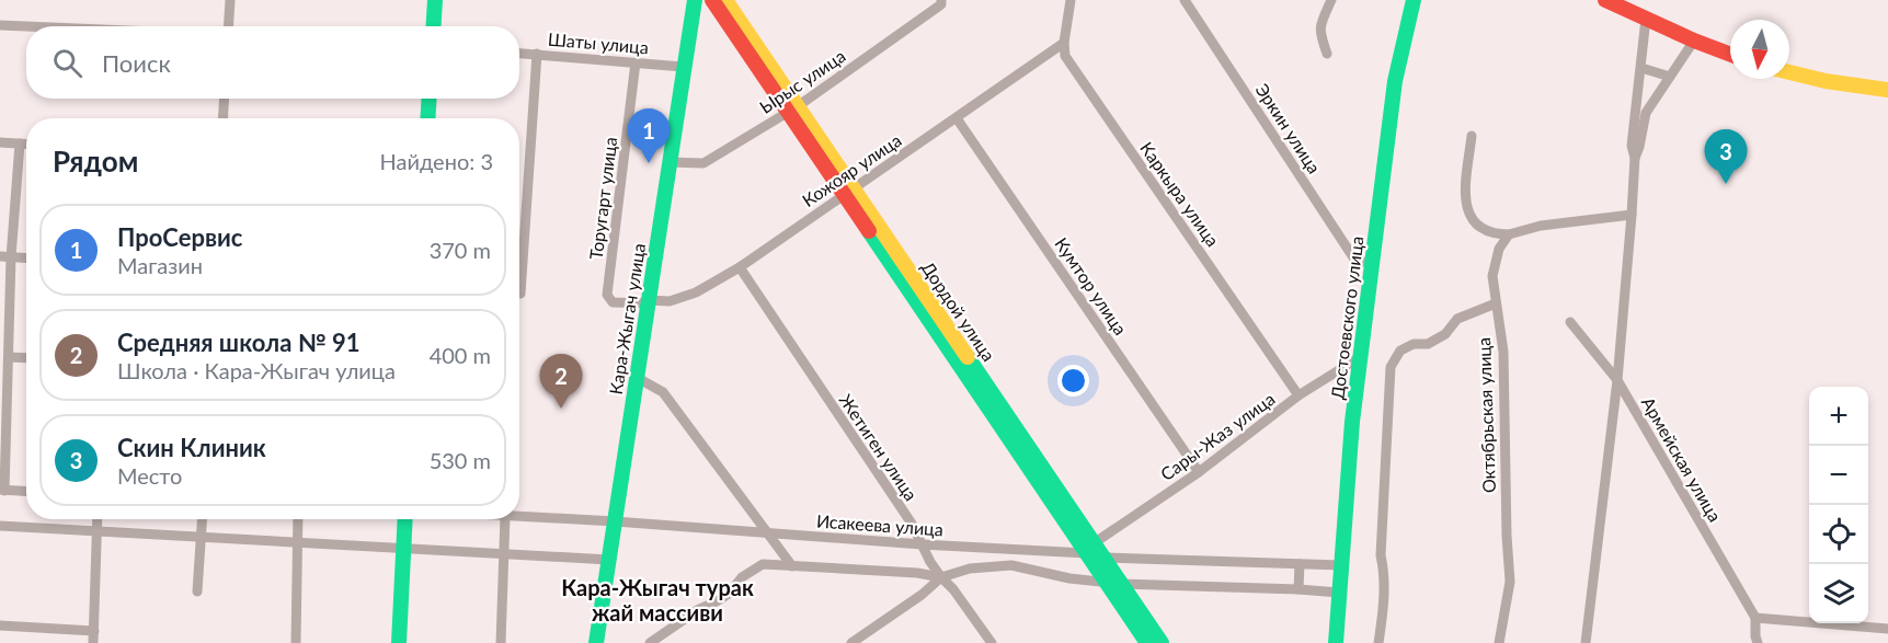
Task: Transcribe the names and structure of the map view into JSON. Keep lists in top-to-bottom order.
{
  "streets": {
    "street": [
      "Шаты улица",
      "Ырыс улица",
      "Эркин улица",
      "Кожояр улица",
      "Каркыра улица",
      "Торугарт улица",
      "Кумтор улица",
      "Дордой улица",
      "Достоевского улица",
      "Кара-Жыгач улица",
      "Октябрьская улица",
      "Сары-Жаз улица",
      "Жетиген улица",
      "Армейская улица",
      "Исакеева улица"
    ]
  },
  "crossings": [
    ["Шаты улица", "Торугарт улица"],
    ["Шаты улица", "Кара-Жыгач улица"],
    ["Ырыс улица", "Дордой улица"],
    ["Ырыс улица", "Кара-Жыгач улица"],
    ["Эркин улица", "Достоевского улица"],
    ["Кожояр улица", "Каркыра улица"],
    ["Кожояр улица", "Торугарт улица"],
    ["Кожояр улица", "Кумтор улица"],
    ["Кожояр улица", "Дордой улица"],
    ["Кожояр улица", "Кара-Жыгач улица"],
    ["Кожояр улица", "Жетиген улица"],
    ["Каркыра улица", "Сары-Жаз улица"],
    ["Торугарт улица", "Кара-Жыгач улица"],
    ["Кумтор улица", "Сары-Жаз улица"],
    ["Дордой улица", "Сары-Жаз улица"],
    ["Дордой улица", "Исакеева улица"],
    ["Достоевского улица", "Сары-Жаз улица"],
    ["Кара-Жыгач улица", "Исакеева улица"],
    ["Сары-Жаз улица", "Исакеева улица"],
    ["Жетиген улица", "Исакеева улица"]
  ],
  "districts": ["Кара-Жыгач турак жай массиви"],
  "north": "bottom",
  "page": {
    "search": "Поиск",
    "pins": ["1", "3", "2"],
    "heading": ["Рядом", "Найдено: 3"],
    "list": [
      {
        "mark": "1",
        "name": "ПроСервис",
        "note": "Магазин",
        "value": "370 m"
      },
      {
        "mark": "2",
        "name": "Средняя школа № 91",
        "note": "Школа · Кара-Жыгач улица",
        "value": "400 m"
      },
      {
        "mark": "3",
        "name": "Скин Клиник",
        "note": "Место",
        "value": "530 m"
      }
    ],
    "map_buttons": ["+", "−"]
  }
}
